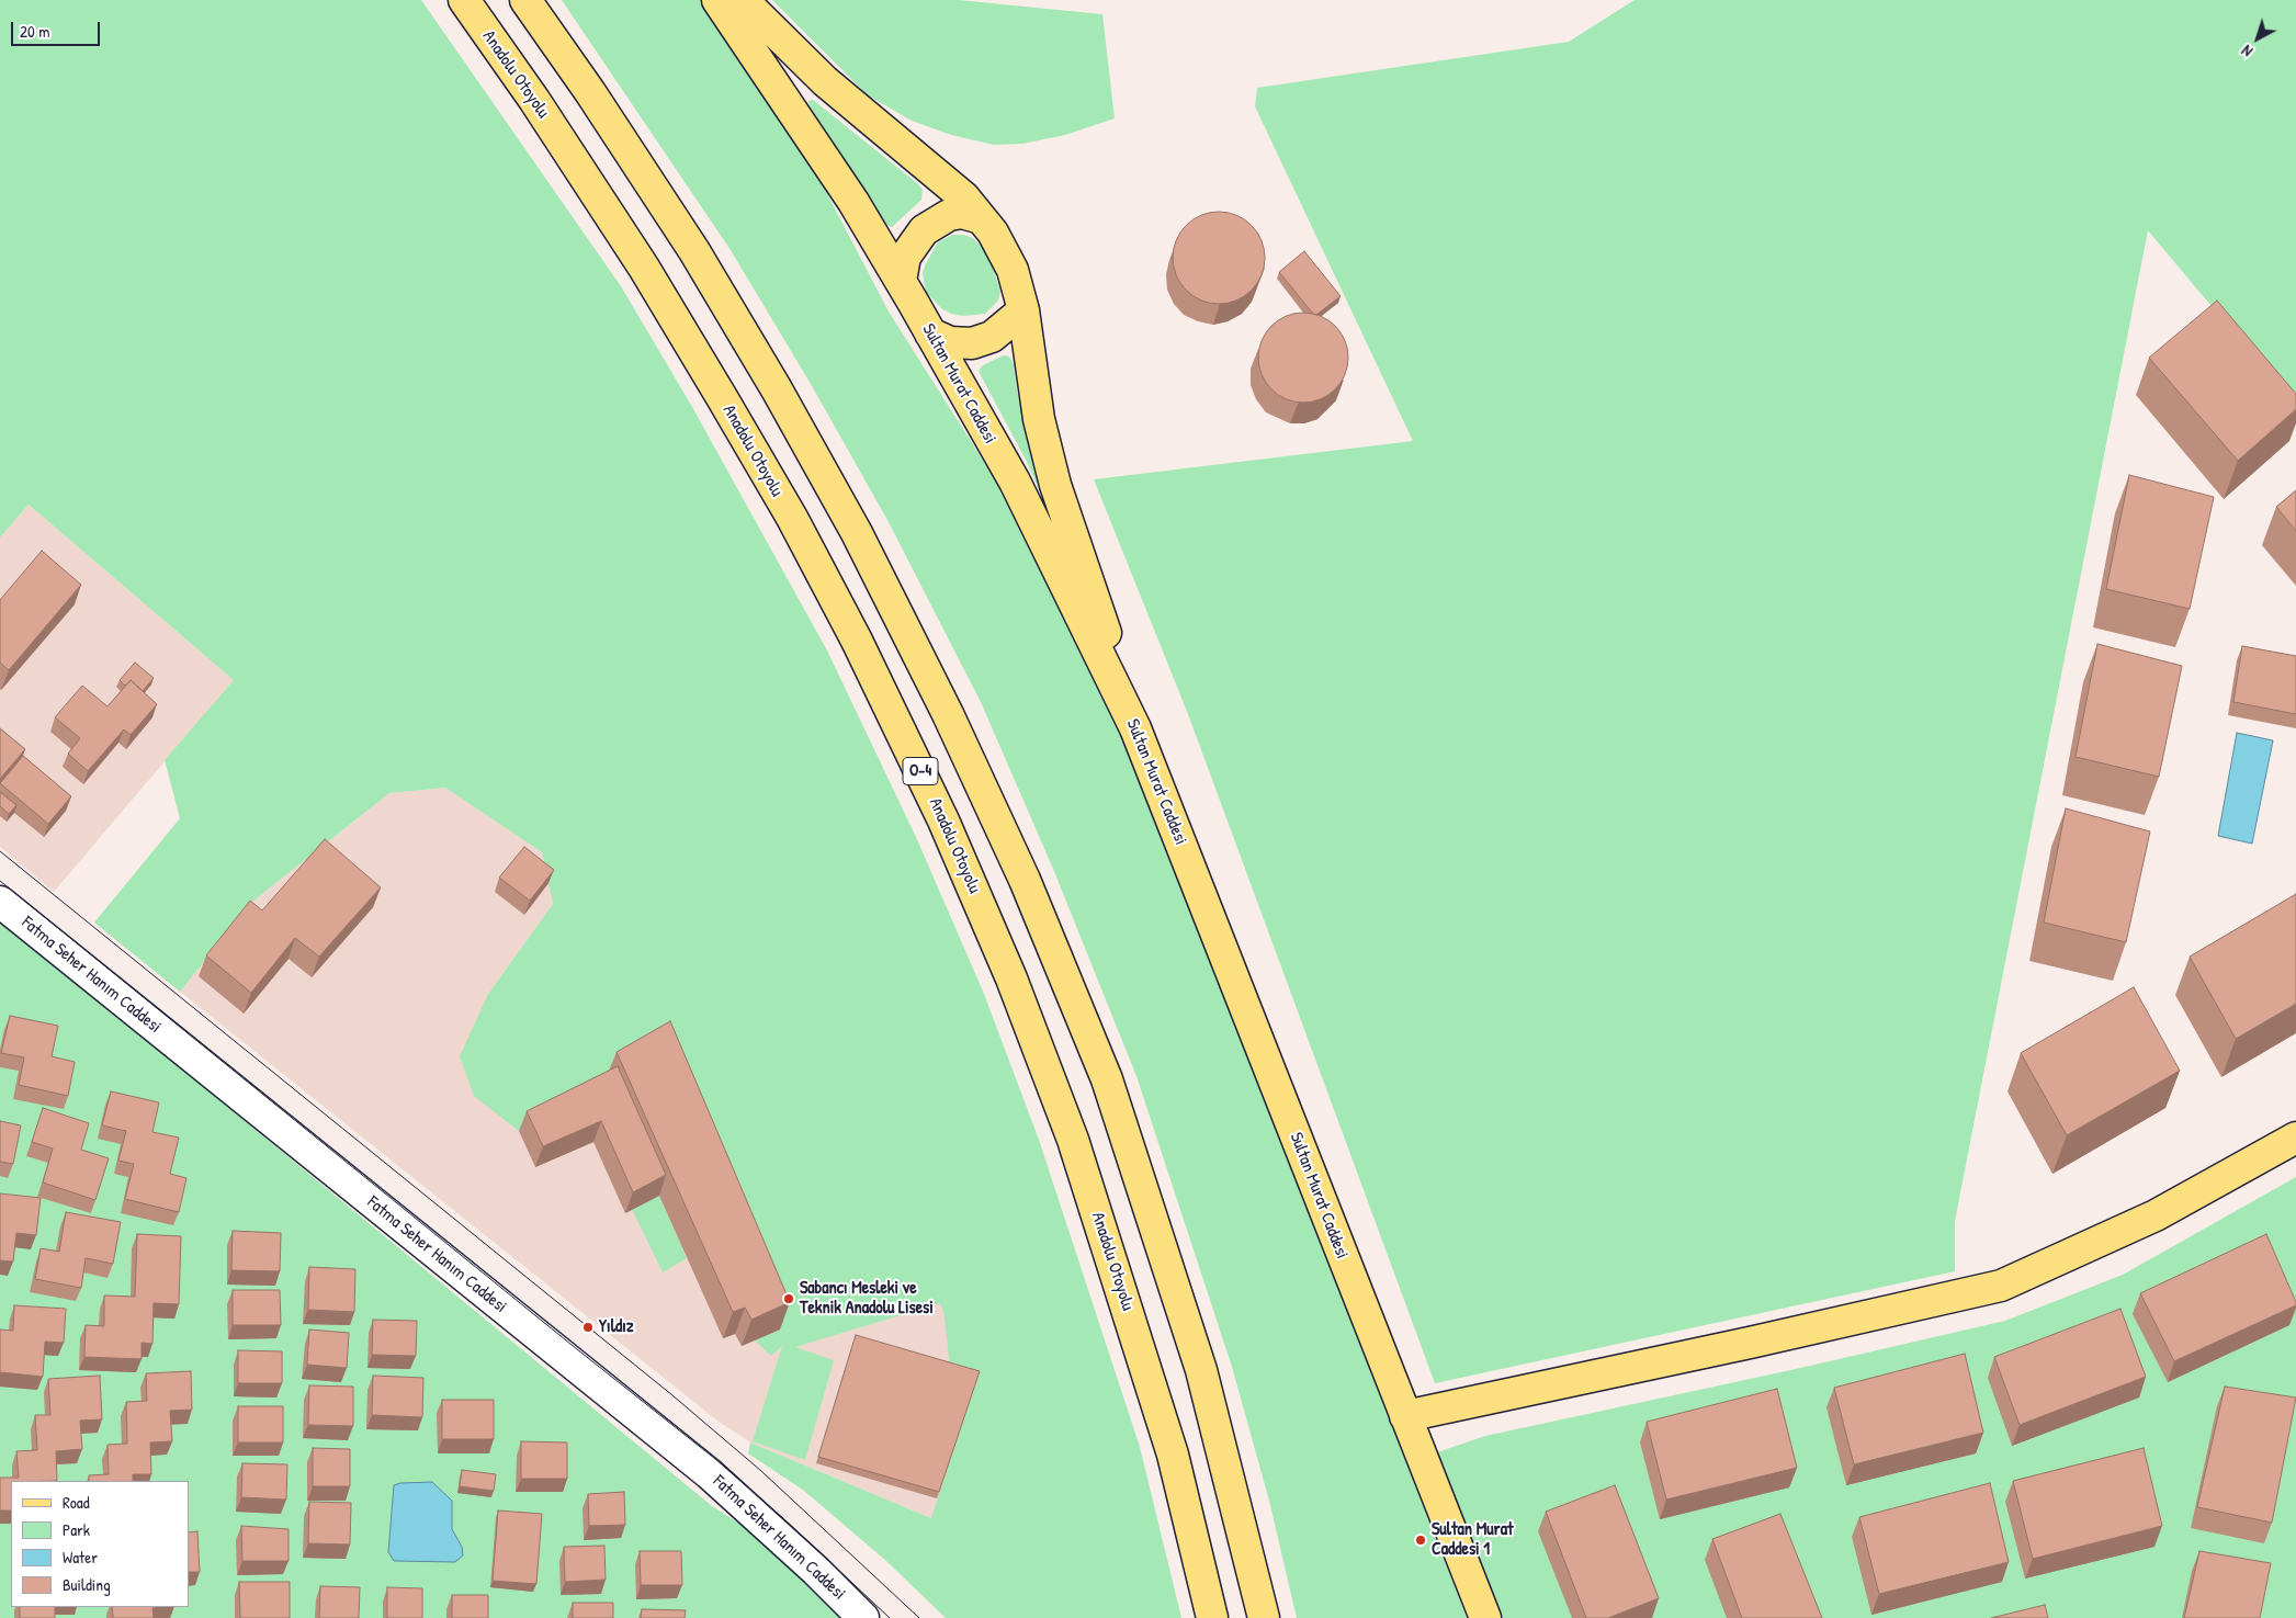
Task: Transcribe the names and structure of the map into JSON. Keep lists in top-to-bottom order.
{
  "streets": {
    "main road": ["Anadolu Otoyolu", "Sultan Murat Caddesi", "O-4"],
    "street": ["Fatma Seher Hanım Caddesi"]
  },
  "places": ["Sabancı Mesleki ve Teknik Anadolu Lisesi", "Yıldız", "Sultan Murat Caddesi 1"],
  "legend": [
    "Road",
    "Park",
    "Water",
    "Building"
  ],
  "scale_bar": "20 m",
  "north": "bottom left"
}
